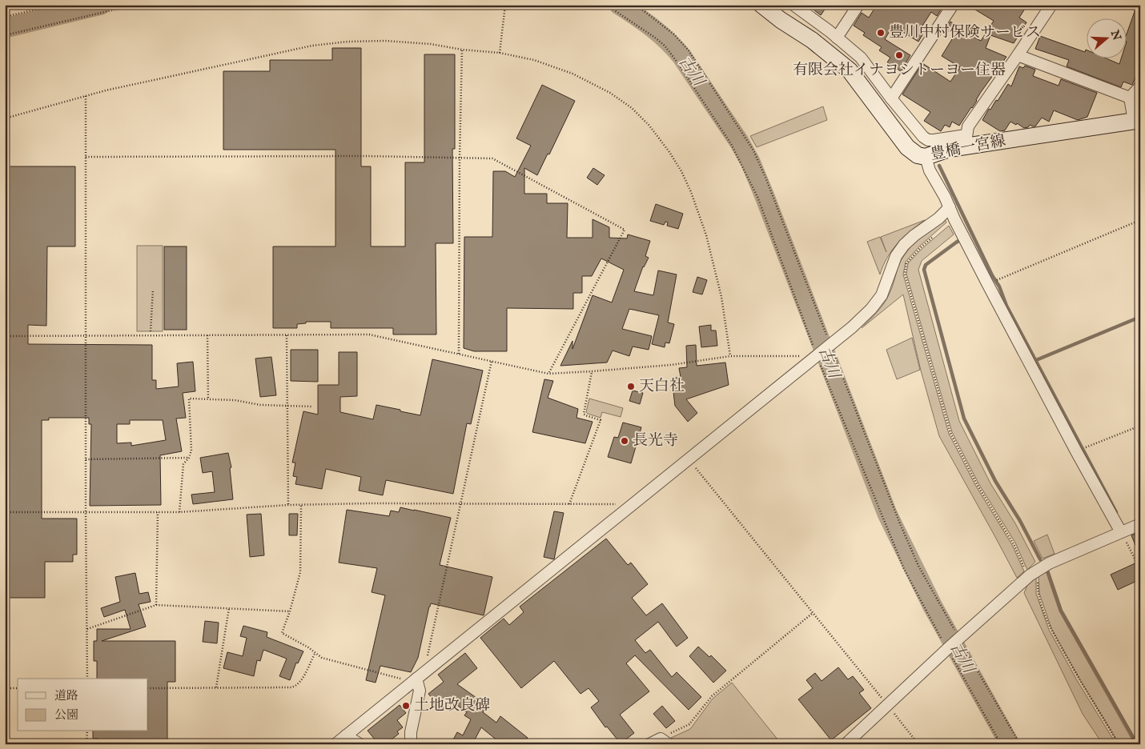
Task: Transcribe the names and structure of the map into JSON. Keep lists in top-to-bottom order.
{
  "streets": {
    "main road": ["豊橋一宮線"]
  },
  "water": ["古川"],
  "places": [
    "豊川中村保険サービス",
    "有限会社イナヨシトーヨー住器",
    "天白社",
    "長光寺",
    "土地改良碑"
  ],
  "legend": ["道路", "公園"],
  "north": "right"
}
